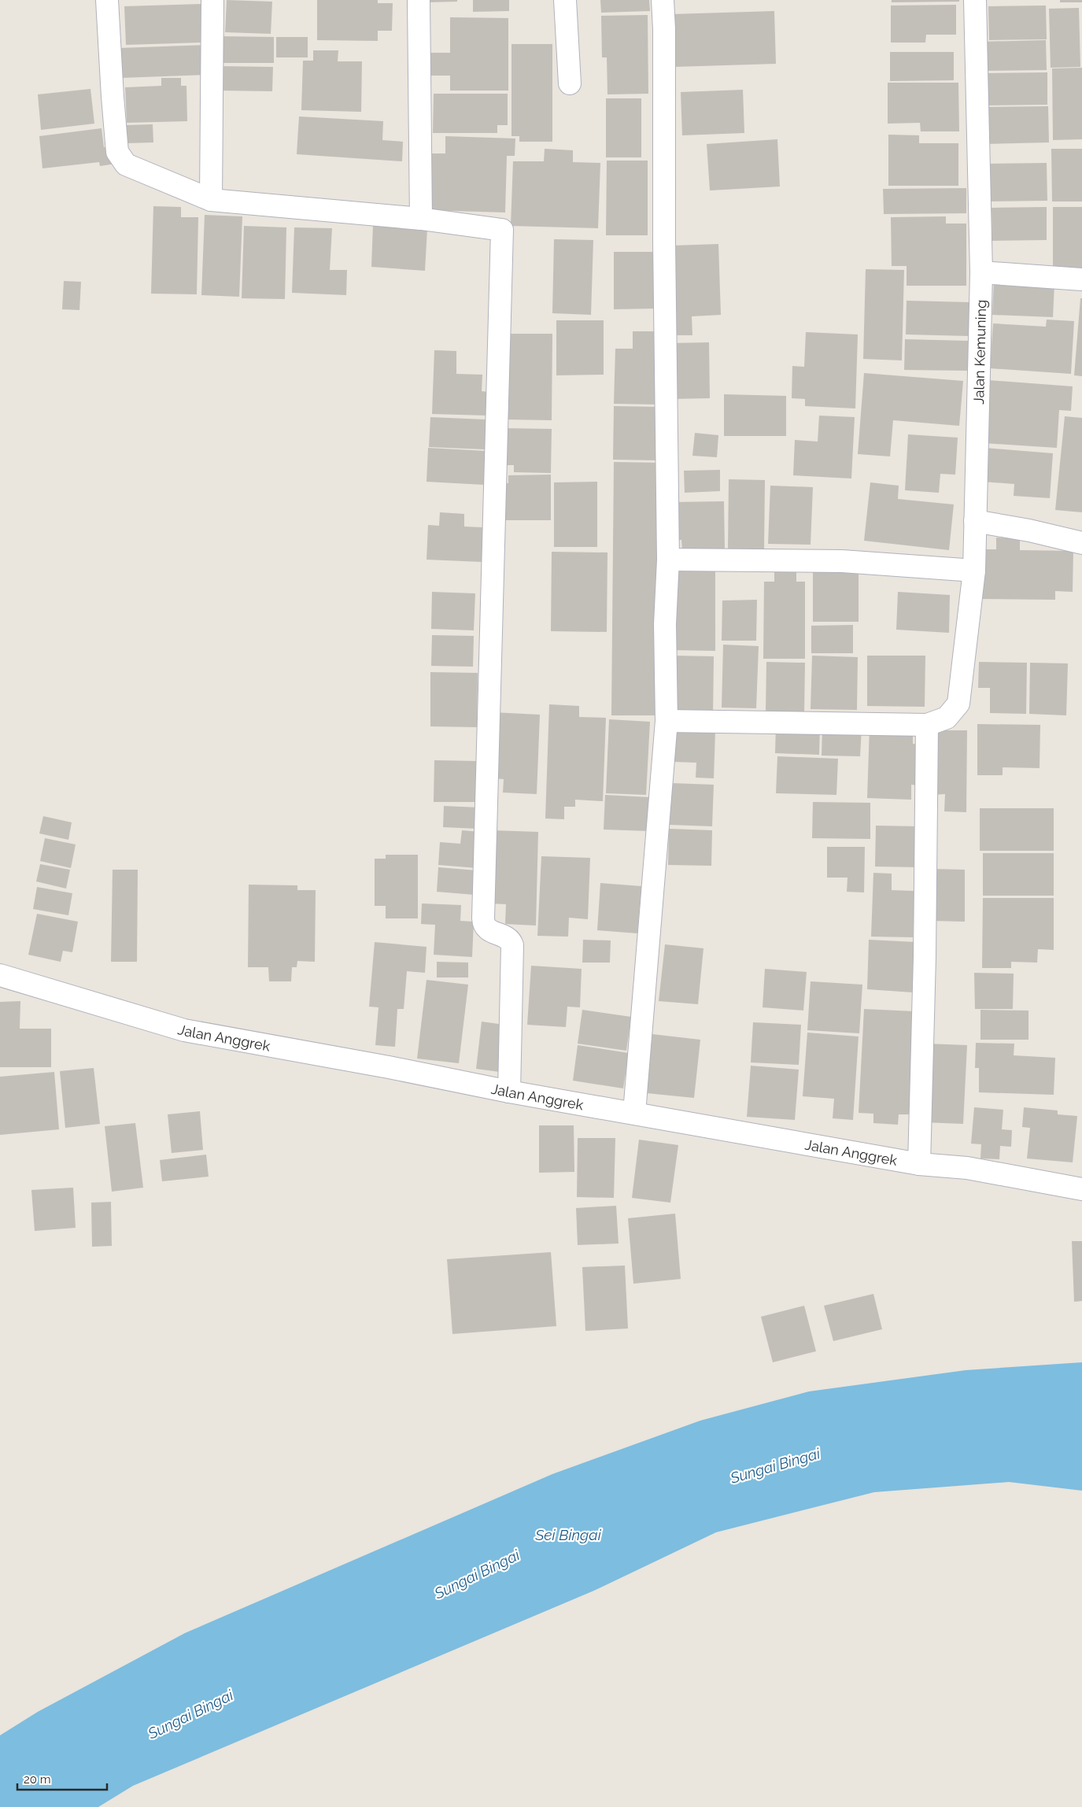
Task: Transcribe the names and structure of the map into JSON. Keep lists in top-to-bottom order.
{
  "streets": {
    "street": ["Jalan Kemuning", "Jalan Anggrek"]
  },
  "water": ["Sungai Bingai", "Sei Bingai"],
  "scale_bar": "20 m"
}
